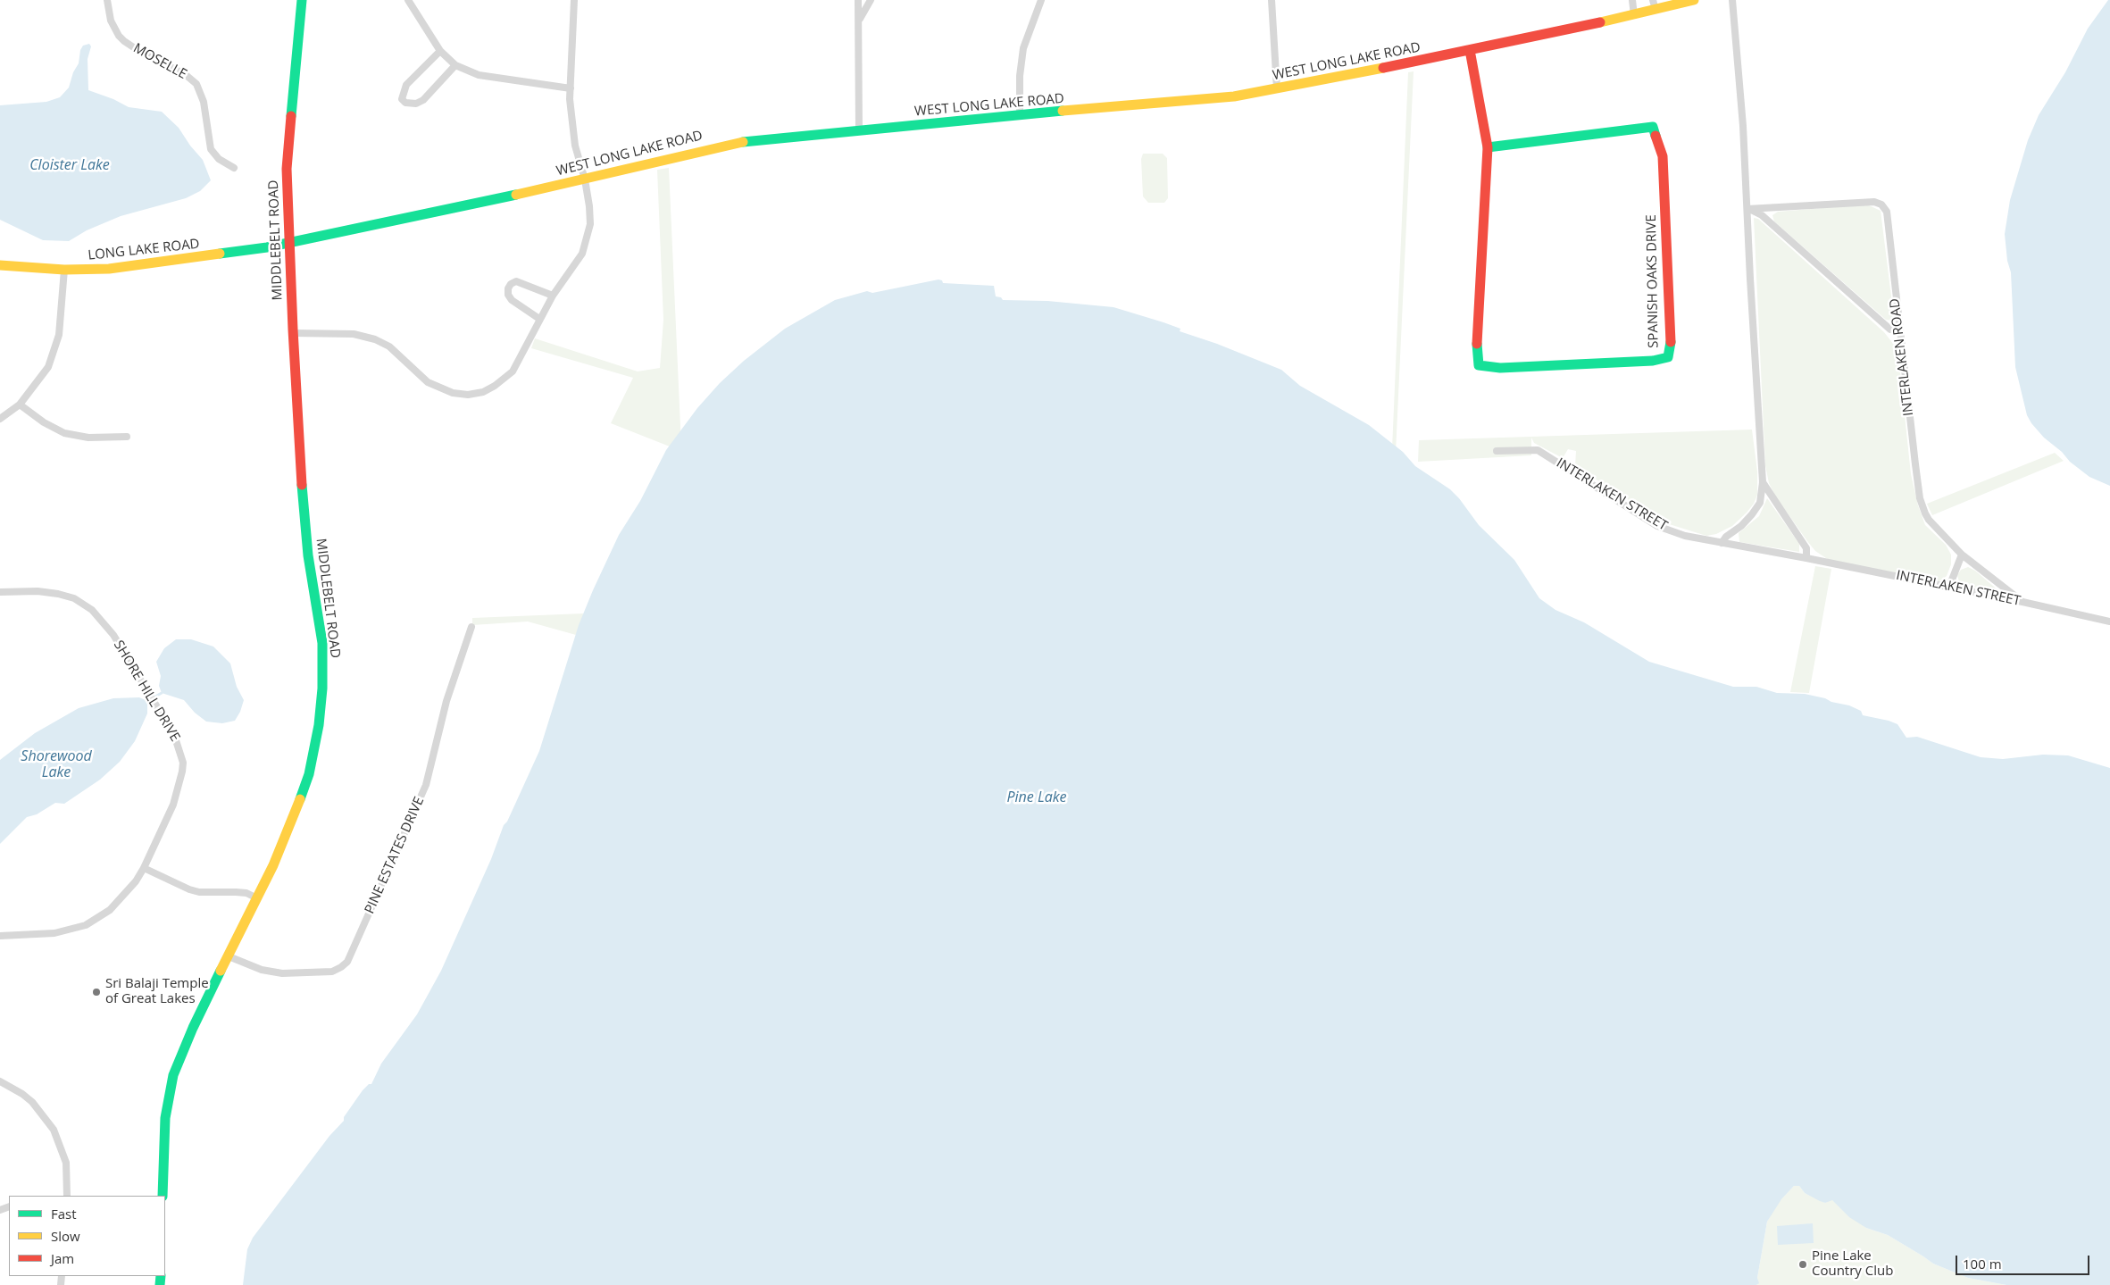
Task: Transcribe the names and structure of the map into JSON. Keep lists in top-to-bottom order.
{
  "streets": {
    "street": [
      "MOSELLE",
      "WEST LONG LAKE ROAD",
      "MIDDLEBELT ROAD",
      "LONG LAKE ROAD",
      "SPANISH OAKS DRIVE",
      "INTERLAKEN ROAD",
      "INTERLAKEN STREET",
      "SHORE HILL DRIVE",
      "PINE ESTATES DRIVE"
    ]
  },
  "crossings": [
    ["WEST LONG LAKE ROAD", "MIDDLEBELT ROAD"],
    ["WEST LONG LAKE ROAD", "LONG LAKE ROAD"],
    ["WEST LONG LAKE ROAD", "SPANISH OAKS DRIVE"],
    ["MIDDLEBELT ROAD", "LONG LAKE ROAD"],
    ["MIDDLEBELT ROAD", "PINE ESTATES DRIVE"],
    ["INTERLAKEN ROAD", "INTERLAKEN STREET"]
  ],
  "water": ["Cloister Lake", "Shorewood Lake", "Pine Lake"],
  "places": ["Sri Balaji Temple of Great Lakes", "Pine Lake Country Club"],
  "legend": ["Fast", "Slow", "Jam"],
  "scale_bar": "100 m"
}
